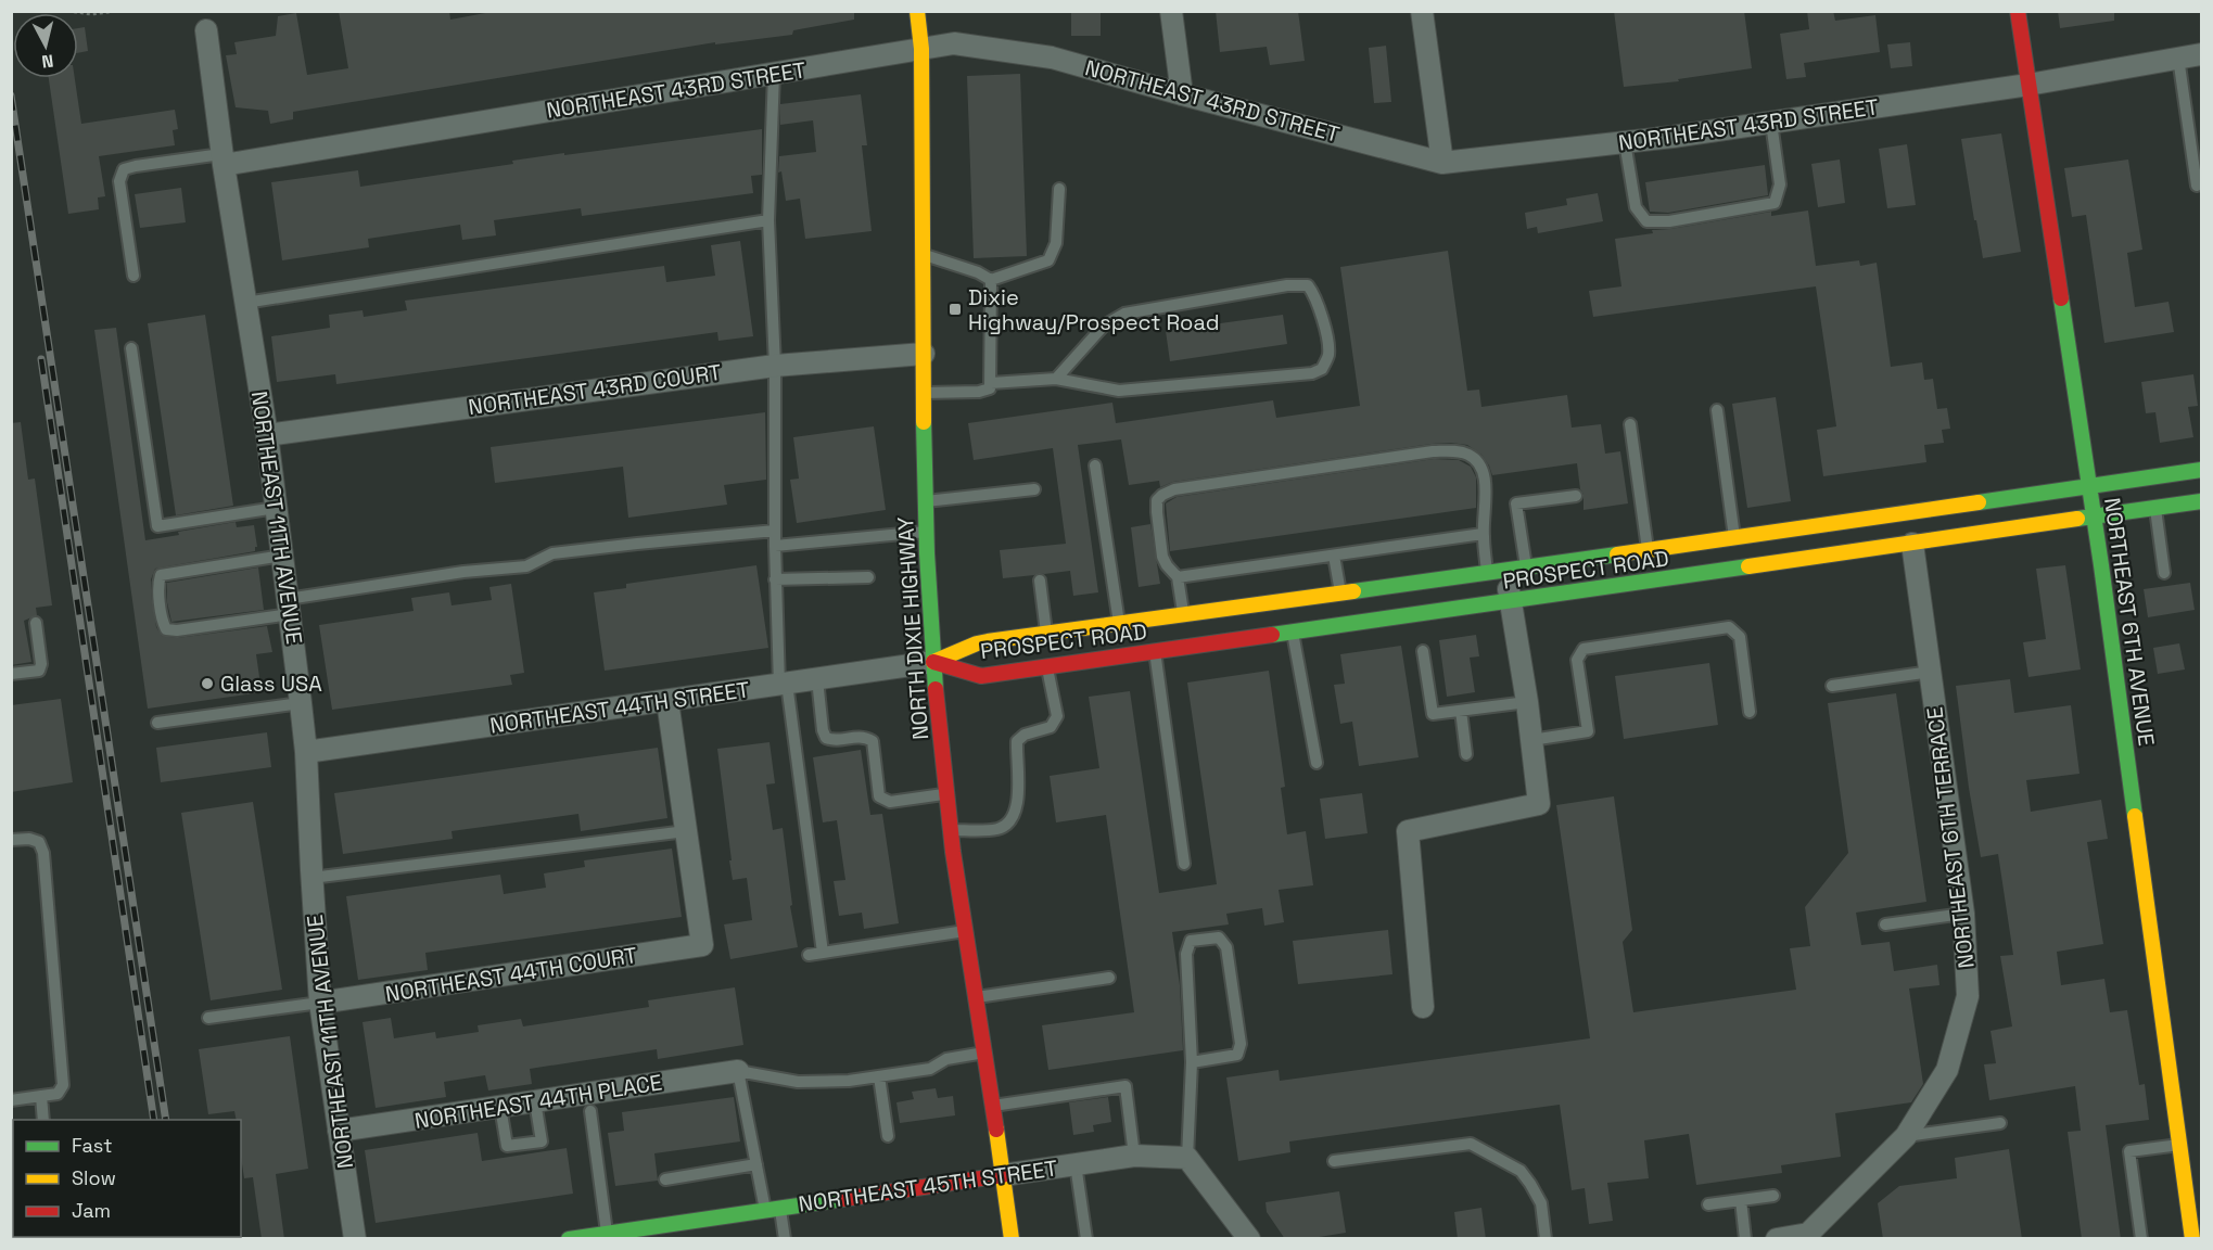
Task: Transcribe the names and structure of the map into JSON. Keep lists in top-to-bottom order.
{
  "streets": {
    "main road": [
      "PROSPECT ROAD",
      "NORTHEAST 6TH AVENUE",
      "NORTH DIXIE HIGHWAY",
      "NORTHEAST 45TH STREET"
    ],
    "street": [
      "NORTHEAST 43RD STREET",
      "NORTHEAST 43RD COURT",
      "NORTHEAST 11TH AVENUE",
      "NORTHEAST 44TH STREET",
      "NORTHEAST 6TH TERRACE",
      "NORTHEAST 44TH COURT",
      "NORTHEAST 44TH PLACE"
    ]
  },
  "crossings": [
    ["NORTHEAST 43RD STREET", "NORTHEAST 11TH AVENUE"],
    ["NORTHEAST 43RD STREET", "NORTHEAST 6TH AVENUE"],
    ["NORTHEAST 43RD STREET", "NORTH DIXIE HIGHWAY"],
    ["NORTHEAST 43RD COURT", "NORTHEAST 11TH AVENUE"],
    ["NORTHEAST 43RD COURT", "NORTH DIXIE HIGHWAY"],
    ["NORTHEAST 11TH AVENUE", "NORTHEAST 44TH STREET"],
    ["NORTHEAST 11TH AVENUE", "NORTHEAST 44TH COURT"],
    ["NORTHEAST 11TH AVENUE", "NORTHEAST 44TH PLACE"],
    ["PROSPECT ROAD", "NORTHEAST 6TH AVENUE"],
    ["PROSPECT ROAD", "NORTH DIXIE HIGHWAY"],
    ["PROSPECT ROAD", "NORTHEAST 44TH STREET"],
    ["PROSPECT ROAD", "NORTHEAST 6TH TERRACE"],
    ["NORTH DIXIE HIGHWAY", "NORTHEAST 44TH STREET"],
    ["NORTH DIXIE HIGHWAY", "NORTHEAST 45TH STREET"]
  ],
  "places": {
    "transit": ["Dixie Highway/Prospect Road"],
    "other": ["Glass USA"]
  },
  "legend": ["Fast", "Slow", "Jam"],
  "north": "bottom"
}
